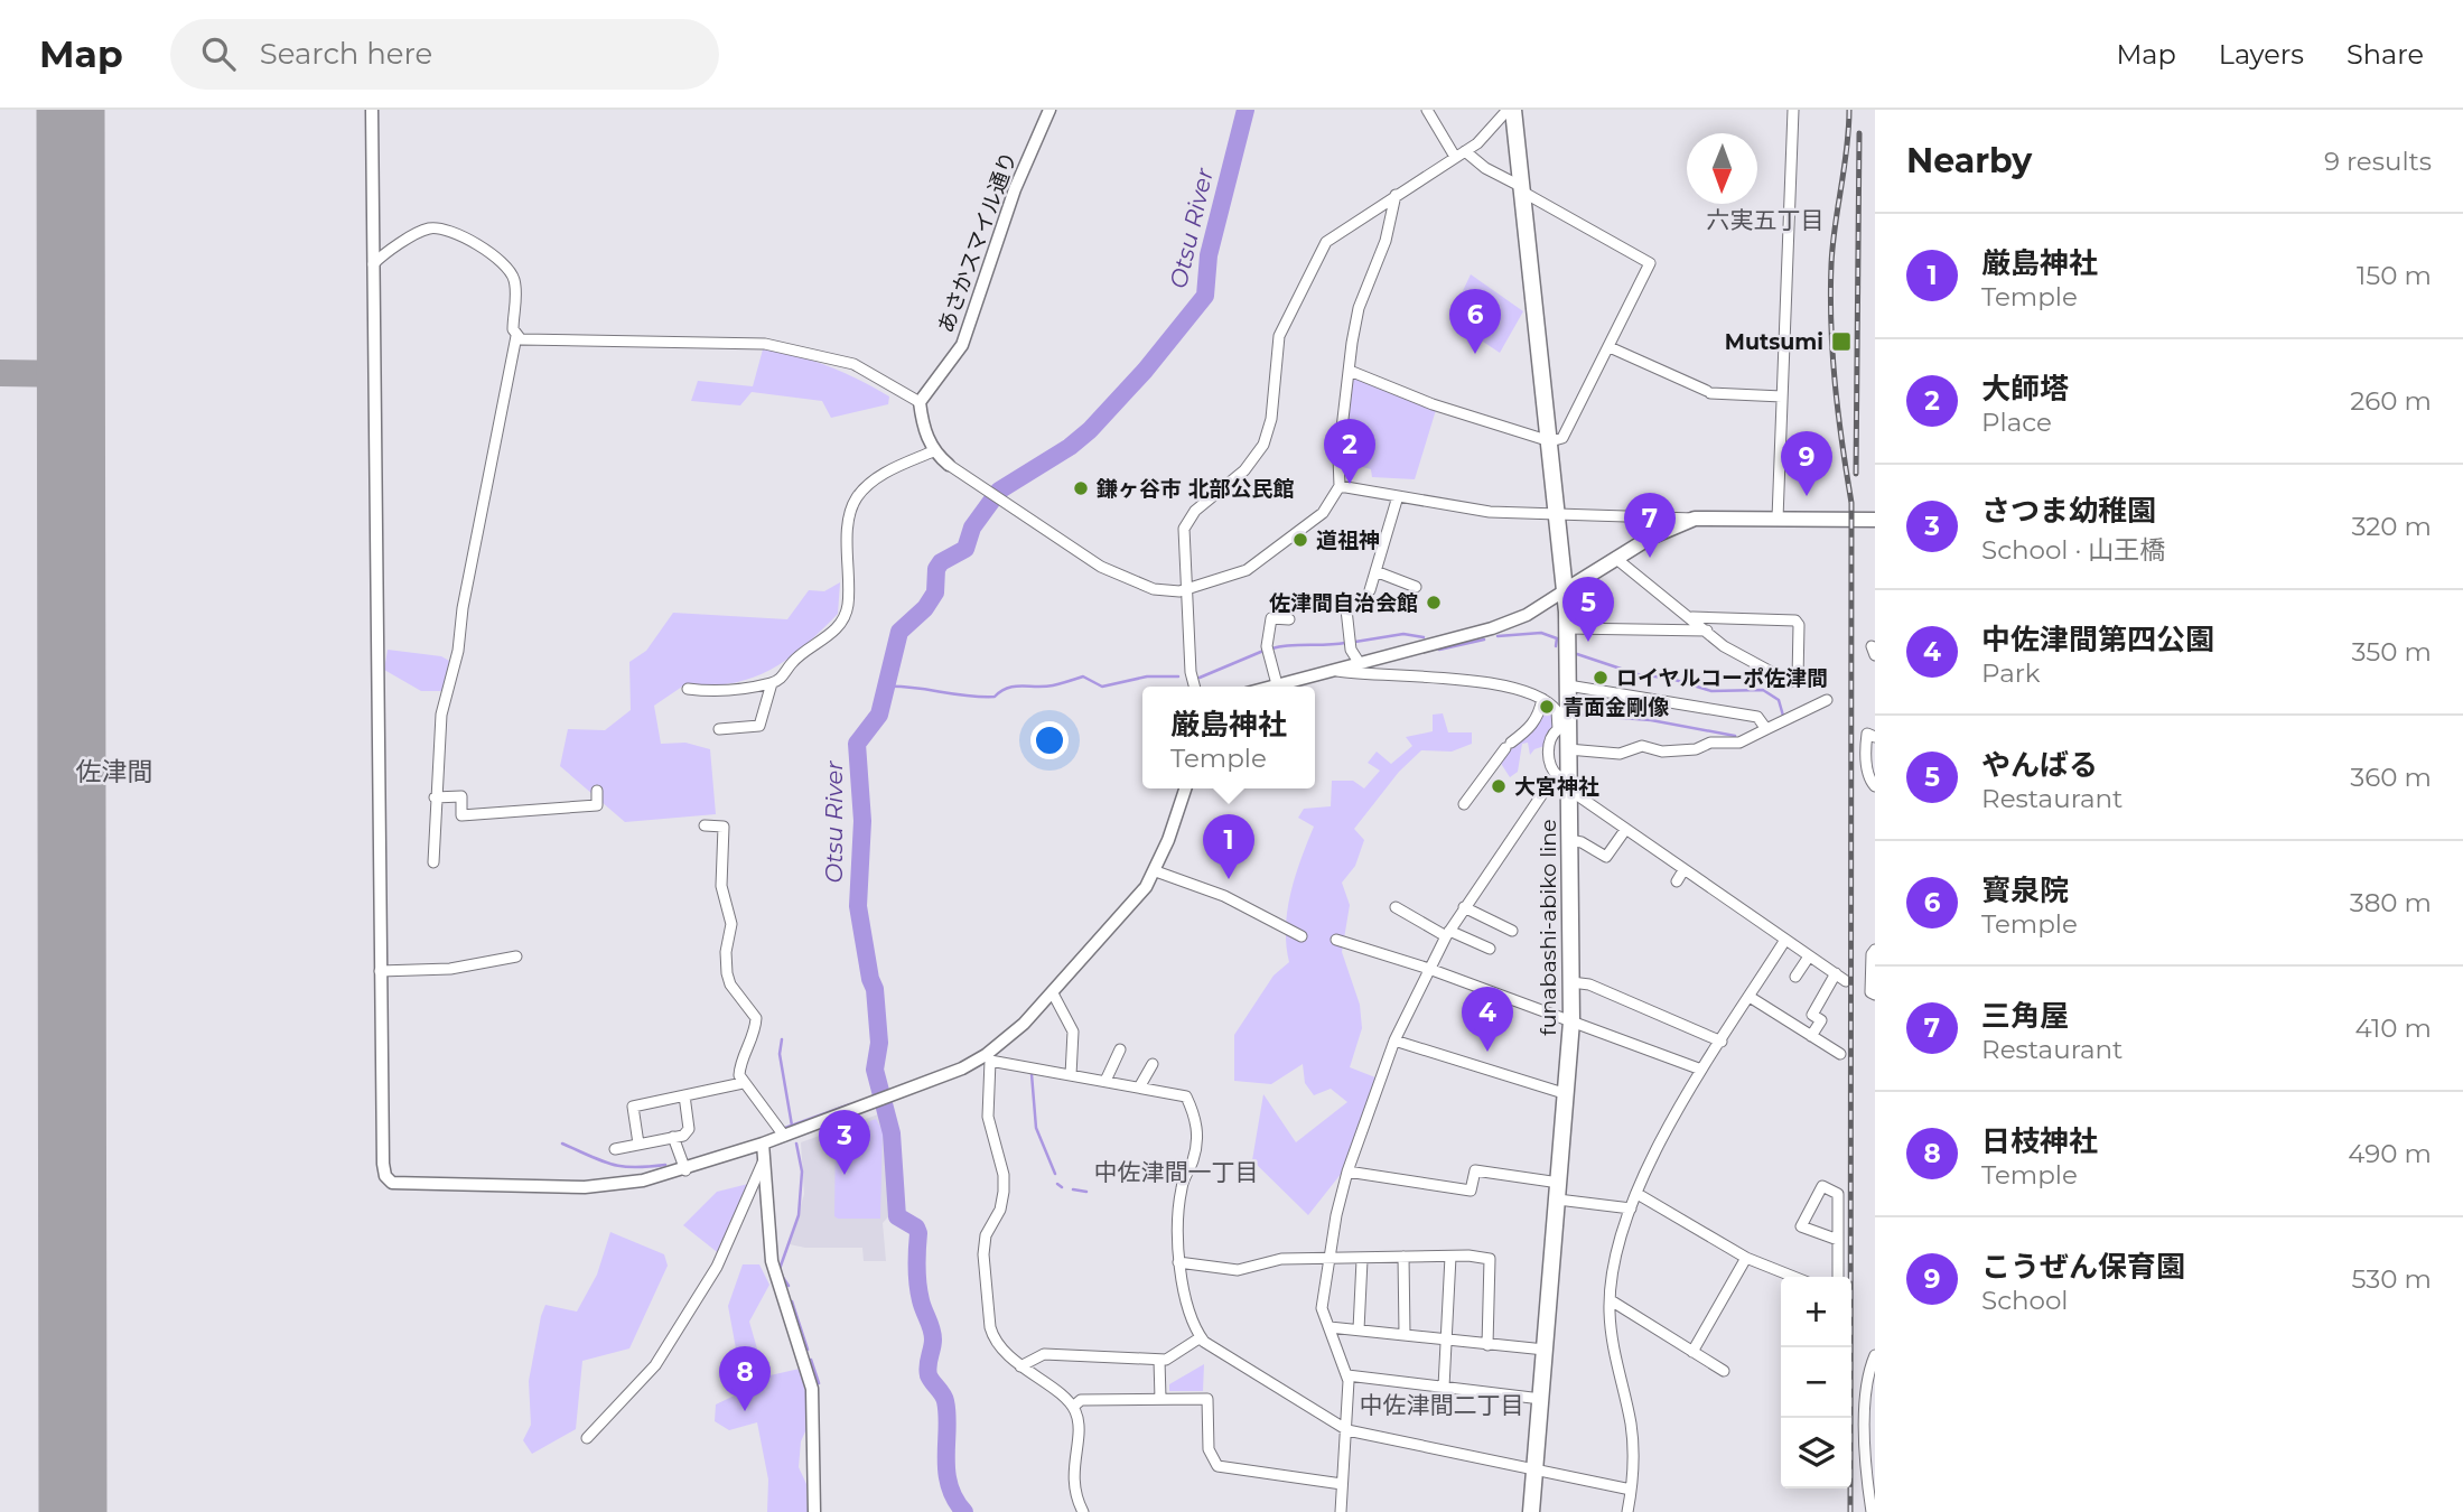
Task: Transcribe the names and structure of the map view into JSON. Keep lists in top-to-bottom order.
{
  "streets": {
    "main road": ["funabashi-abiko line"],
    "street": ["あさかスマイル通り"]
  },
  "districts": [
    "六実五丁目",
    "佐津間",
    "中佐津間一丁目",
    "中佐津間二丁目"
  ],
  "water": ["Otsu River"],
  "places": {
    "transit": ["Mutsumi"],
    "other": [
      "鎌ヶ谷市 北部公民館",
      "道祖神",
      "佐津間自治会館",
      "ロイヤルコーポ佐津間",
      "青面金剛像",
      "大宮神社"
    ]
  },
  "north": "bottom",
  "page": {
    "header": "Map",
    "search": "Search here",
    "nav": ["Map", "Layers", "Share"],
    "heading": ["Nearby", "9 results"],
    "list": [
      {
        "mark": "1",
        "name": "厳島神社",
        "note": "Temple",
        "value": "150 m"
      },
      {
        "mark": "2",
        "name": "大師塔",
        "note": "Place",
        "value": "260 m"
      },
      {
        "mark": "3",
        "name": "さつま幼稚園",
        "note": "School · 山王橋",
        "value": "320 m"
      },
      {
        "mark": "4",
        "name": "中佐津間第四公園",
        "note": "Park",
        "value": "350 m"
      },
      {
        "mark": "5",
        "name": "やんばる",
        "note": "Restaurant",
        "value": "360 m"
      },
      {
        "mark": "6",
        "name": "寳泉院",
        "note": "Temple",
        "value": "380 m"
      },
      {
        "mark": "7",
        "name": "三角屋",
        "note": "Restaurant",
        "value": "410 m"
      },
      {
        "mark": "8",
        "name": "日枝神社",
        "note": "Temple",
        "value": "490 m"
      },
      {
        "mark": "9",
        "name": "こうぜん保育園",
        "note": "School",
        "value": "530 m"
      }
    ],
    "pins": [
      "6",
      "2",
      "9",
      "7",
      "5",
      "1",
      "4",
      "3",
      "8"
    ],
    "popup": ["厳島神社", "Temple"],
    "map_buttons": ["+", "−"]
  }
}
